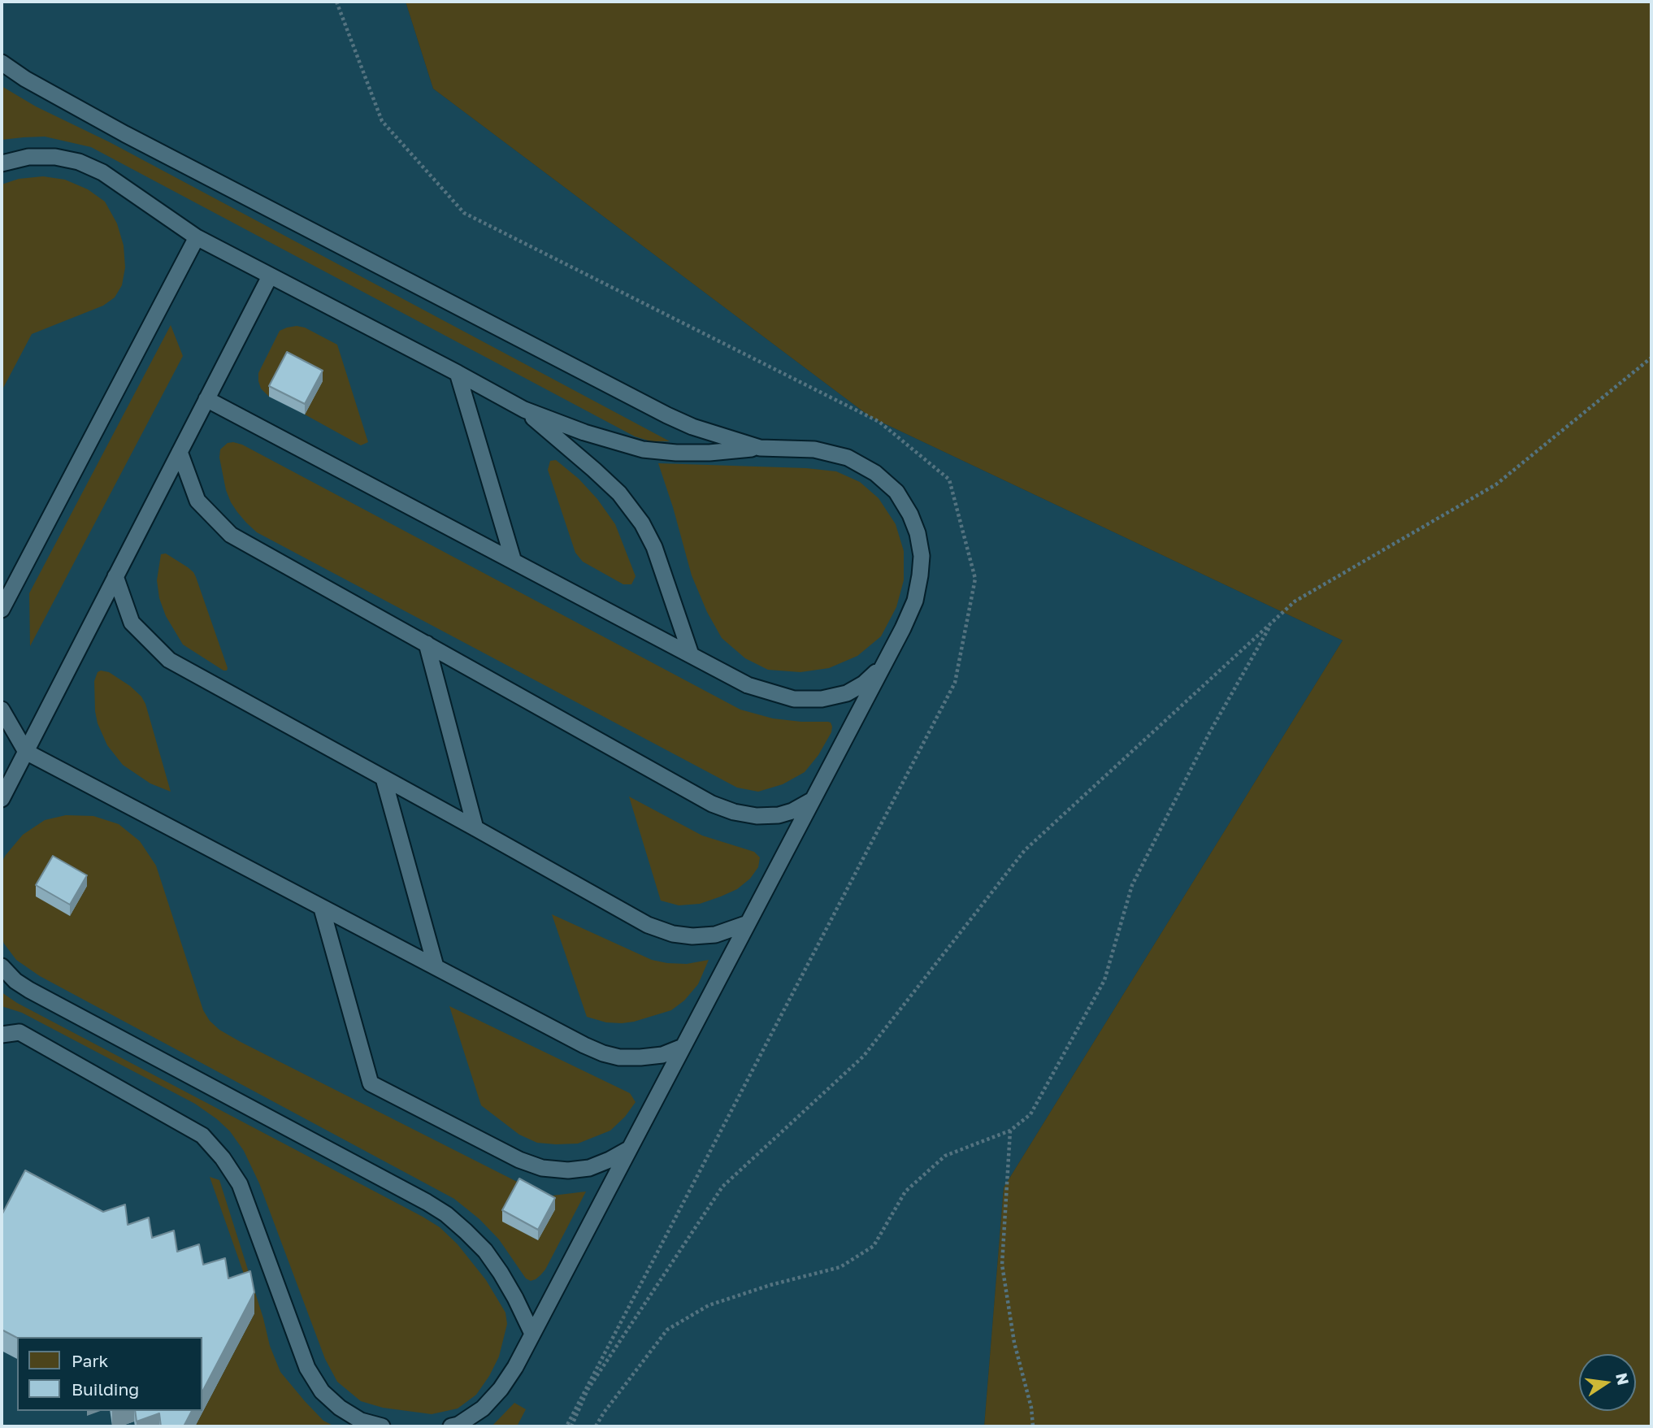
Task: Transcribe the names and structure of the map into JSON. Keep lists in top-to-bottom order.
{
  "legend": ["Park", "Building"],
  "north": "right"
}
